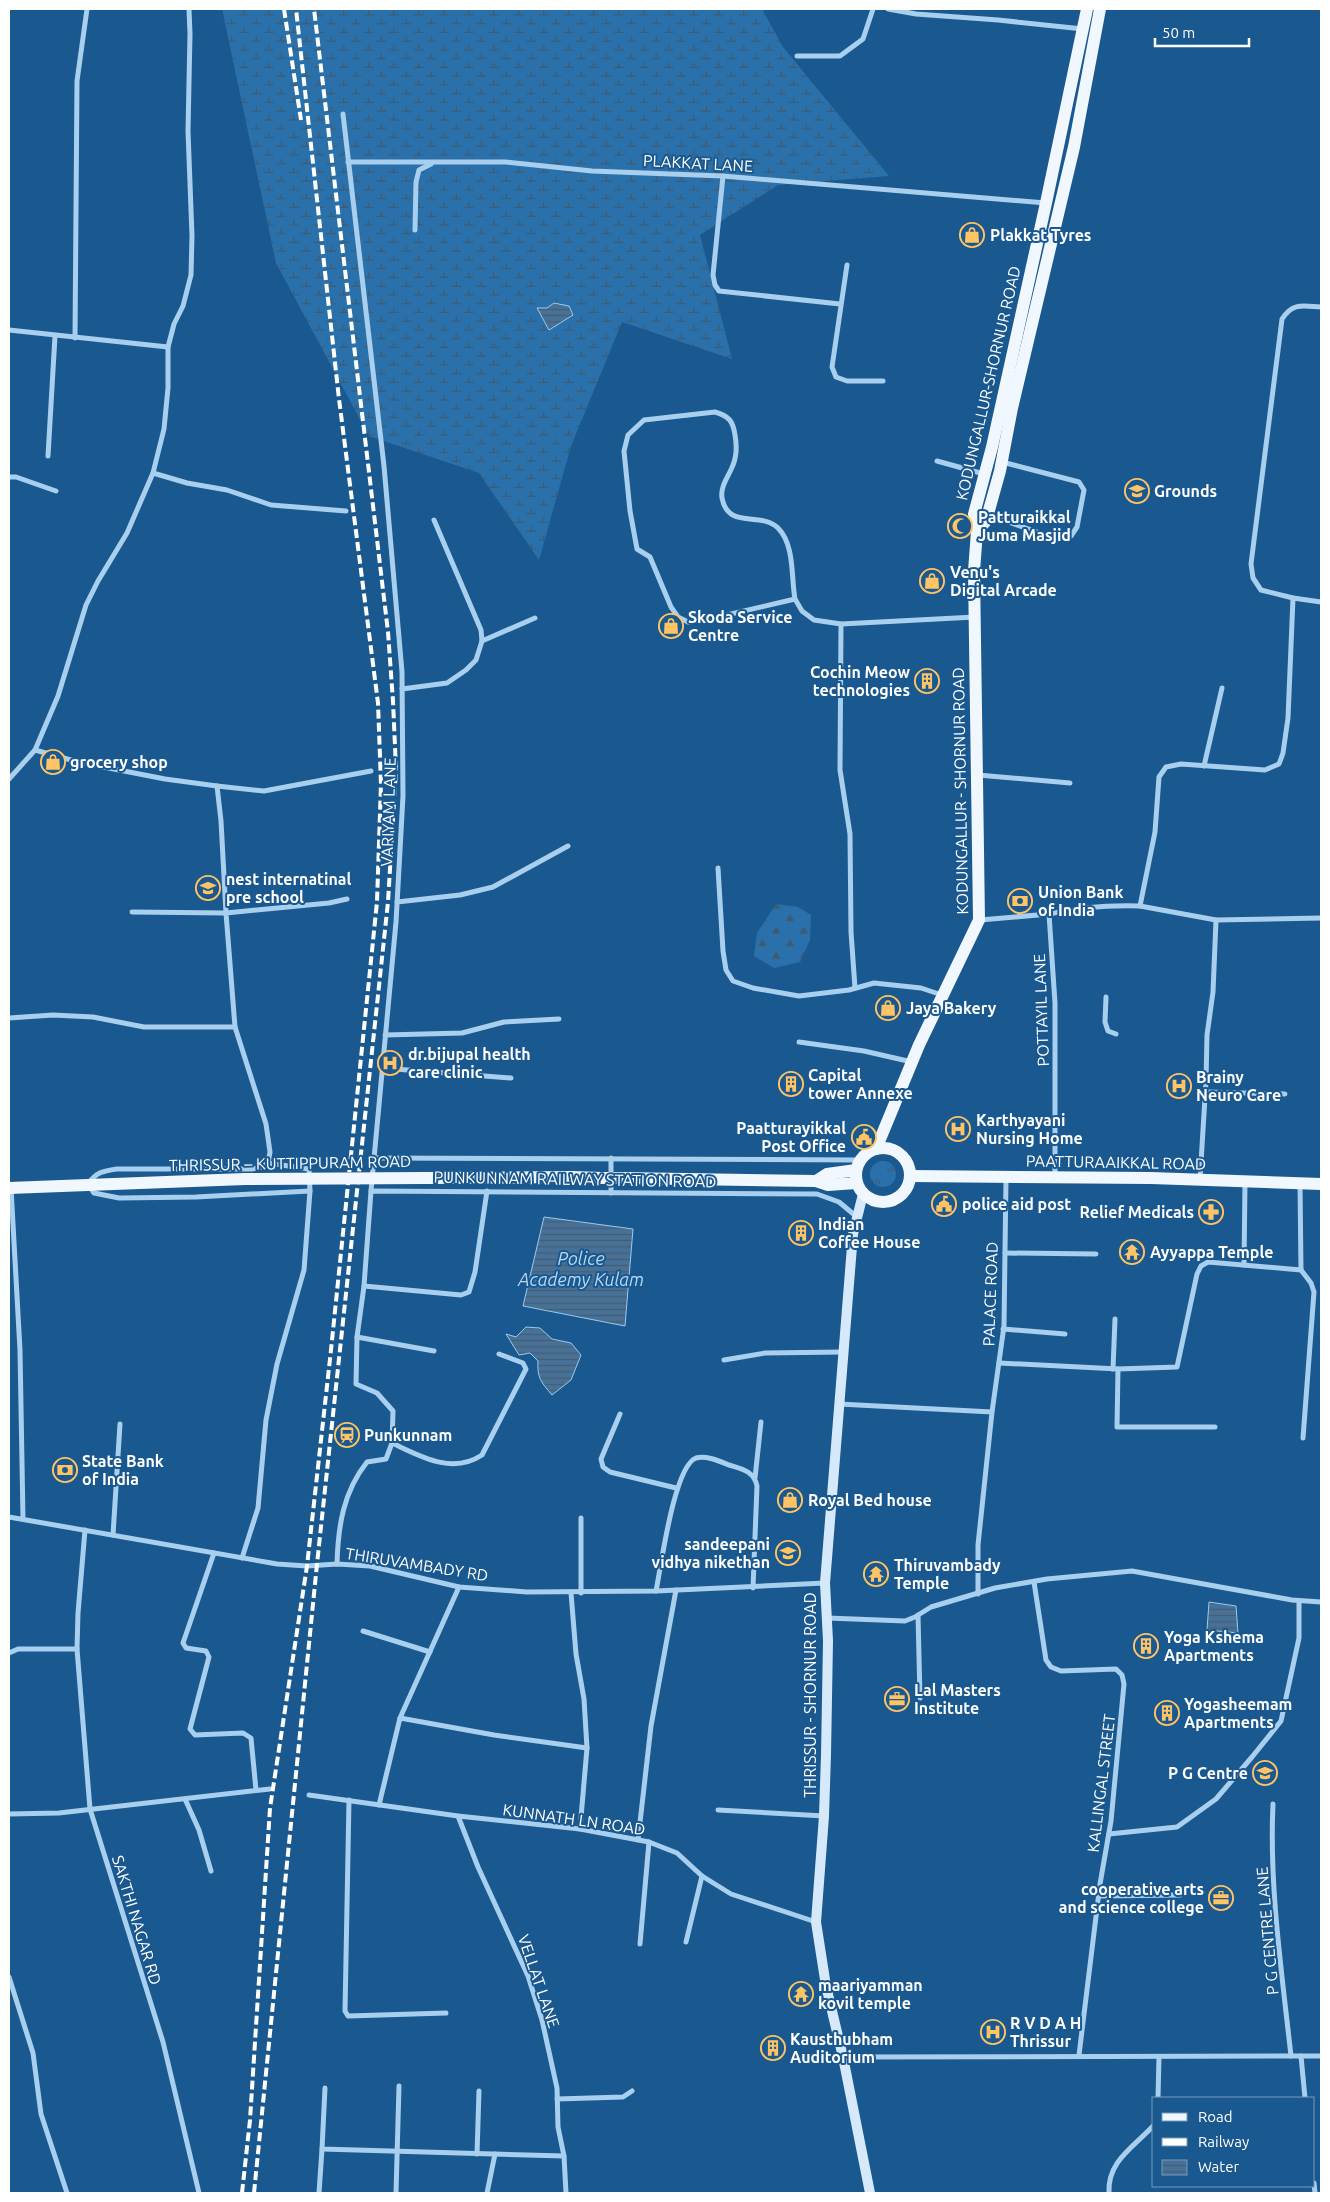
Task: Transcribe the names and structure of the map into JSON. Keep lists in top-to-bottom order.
{
  "streets": {
    "main road": [
      "KODUNGALLUR-SHORNUR ROAD",
      "KODUNGALLUR - SHORNUR ROAD",
      "PAATTURAAIKKAL ROAD",
      "THRISSUR – KUTTIPPURAM ROAD",
      "THRISSUR - SHORNUR ROAD"
    ],
    "street": [
      "PLAKKAT LANE",
      "VARIYAM LANE",
      "POTTAYIL LANE",
      "PUNKUNNAM RAILWAY STATION ROAD",
      "PALACE ROAD",
      "THIRUVAMBADY RD",
      "KALLINGAL STREET",
      "KUNNATH LN ROAD",
      "SAKTHI NAGAR RD",
      "P G CENTRE LANE",
      "VELLAT LANE"
    ]
  },
  "crossings": [
    ["PLAKKAT LANE", "KODUNGALLUR-SHORNUR ROAD"],
    ["PLAKKAT LANE", "VARIYAM LANE"],
    ["KODUNGALLUR-SHORNUR ROAD", "KODUNGALLUR - SHORNUR ROAD"],
    ["KODUNGALLUR - SHORNUR ROAD", "PAATTURAAIKKAL ROAD"],
    ["KODUNGALLUR - SHORNUR ROAD", "THRISSUR – KUTTIPPURAM ROAD"],
    ["KODUNGALLUR - SHORNUR ROAD", "THRISSUR - SHORNUR ROAD"],
    ["VARIYAM LANE", "PUNKUNNAM RAILWAY STATION ROAD"],
    ["POTTAYIL LANE", "PAATTURAAIKKAL ROAD"],
    ["PAATTURAAIKKAL ROAD", "THRISSUR – KUTTIPPURAM ROAD"],
    ["PAATTURAAIKKAL ROAD", "PALACE ROAD"],
    ["PAATTURAAIKKAL ROAD", "THRISSUR - SHORNUR ROAD"],
    ["THRISSUR – KUTTIPPURAM ROAD", "THRISSUR - SHORNUR ROAD"],
    ["PUNKUNNAM RAILWAY STATION ROAD", "THRISSUR - SHORNUR ROAD"],
    ["THIRUVAMBADY RD", "THRISSUR - SHORNUR ROAD"],
    ["THIRUVAMBADY RD", "SAKTHI NAGAR RD"],
    ["THRISSUR - SHORNUR ROAD", "KUNNATH LN ROAD"],
    ["KUNNATH LN ROAD", "VELLAT LANE"]
  ],
  "water": ["Police Academy Kulam"],
  "places": {
    "shop": [
      "Plakkat Tyres",
      "Venu's Digital Arcade",
      "Skoda Service Centre",
      "grocery shop",
      "Jaya Bakery",
      "Royal Bed house"
    ],
    "school or university": [
      "Grounds",
      "nest internatinal pre school",
      "sandeepani vidhya nikethan",
      "P G Centre"
    ],
    "mosque": ["Patturaikkal Juma Masjid"],
    "building": [
      "Cochin Meow technologies",
      "Capital tower Annexe",
      "Indian Coffee House",
      "Yoga Kshema Apartments",
      "Yogasheemam Apartments",
      "Kausthubham Auditorium"
    ],
    "bank": ["Union Bank of India", "State Bank of India"],
    "hospital": [
      "dr.bijupal health care clinic",
      "Brainy Neuro Care",
      "Karthyayani Nursing Home",
      "R V D A H Thrissur"
    ],
    "public building": ["Paatturayikkal Post Office", "police aid post"],
    "pharmacy": ["Relief Medicals"],
    "temple": ["Ayyappa Temple", "Thiruvambady Temple", "maariyamman kovil temple"],
    "station": ["Punkunnam"],
    "office": ["Lal Masters Institute", "cooperative arts and science college"]
  },
  "legend": ["Road", "Railway", "Water"],
  "scale_bar": "50 m"
}
